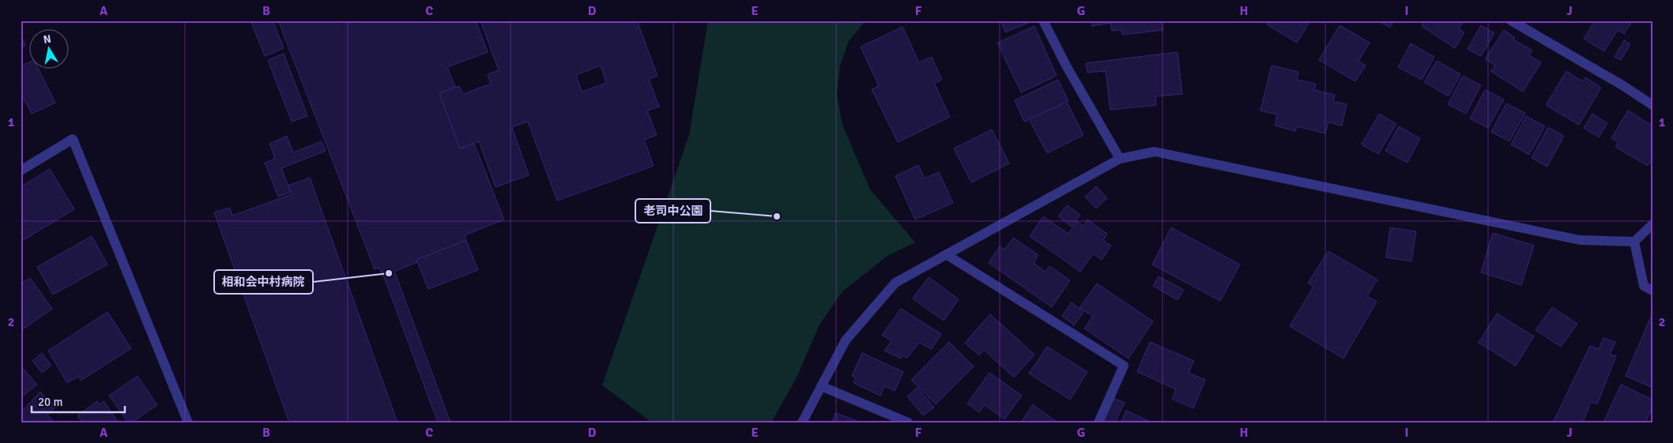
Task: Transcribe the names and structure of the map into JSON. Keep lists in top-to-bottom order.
{
  "places": ["老司中公園", "相和会中村病院"],
  "scale_bar": "20 m",
  "north": "top",
  "grid": {
    "columns": [
      "A",
      "B",
      "C",
      "D",
      "E",
      "F",
      "G",
      "H",
      "I",
      "J"
    ],
    "rows": ["1", "2"]
  }
}
